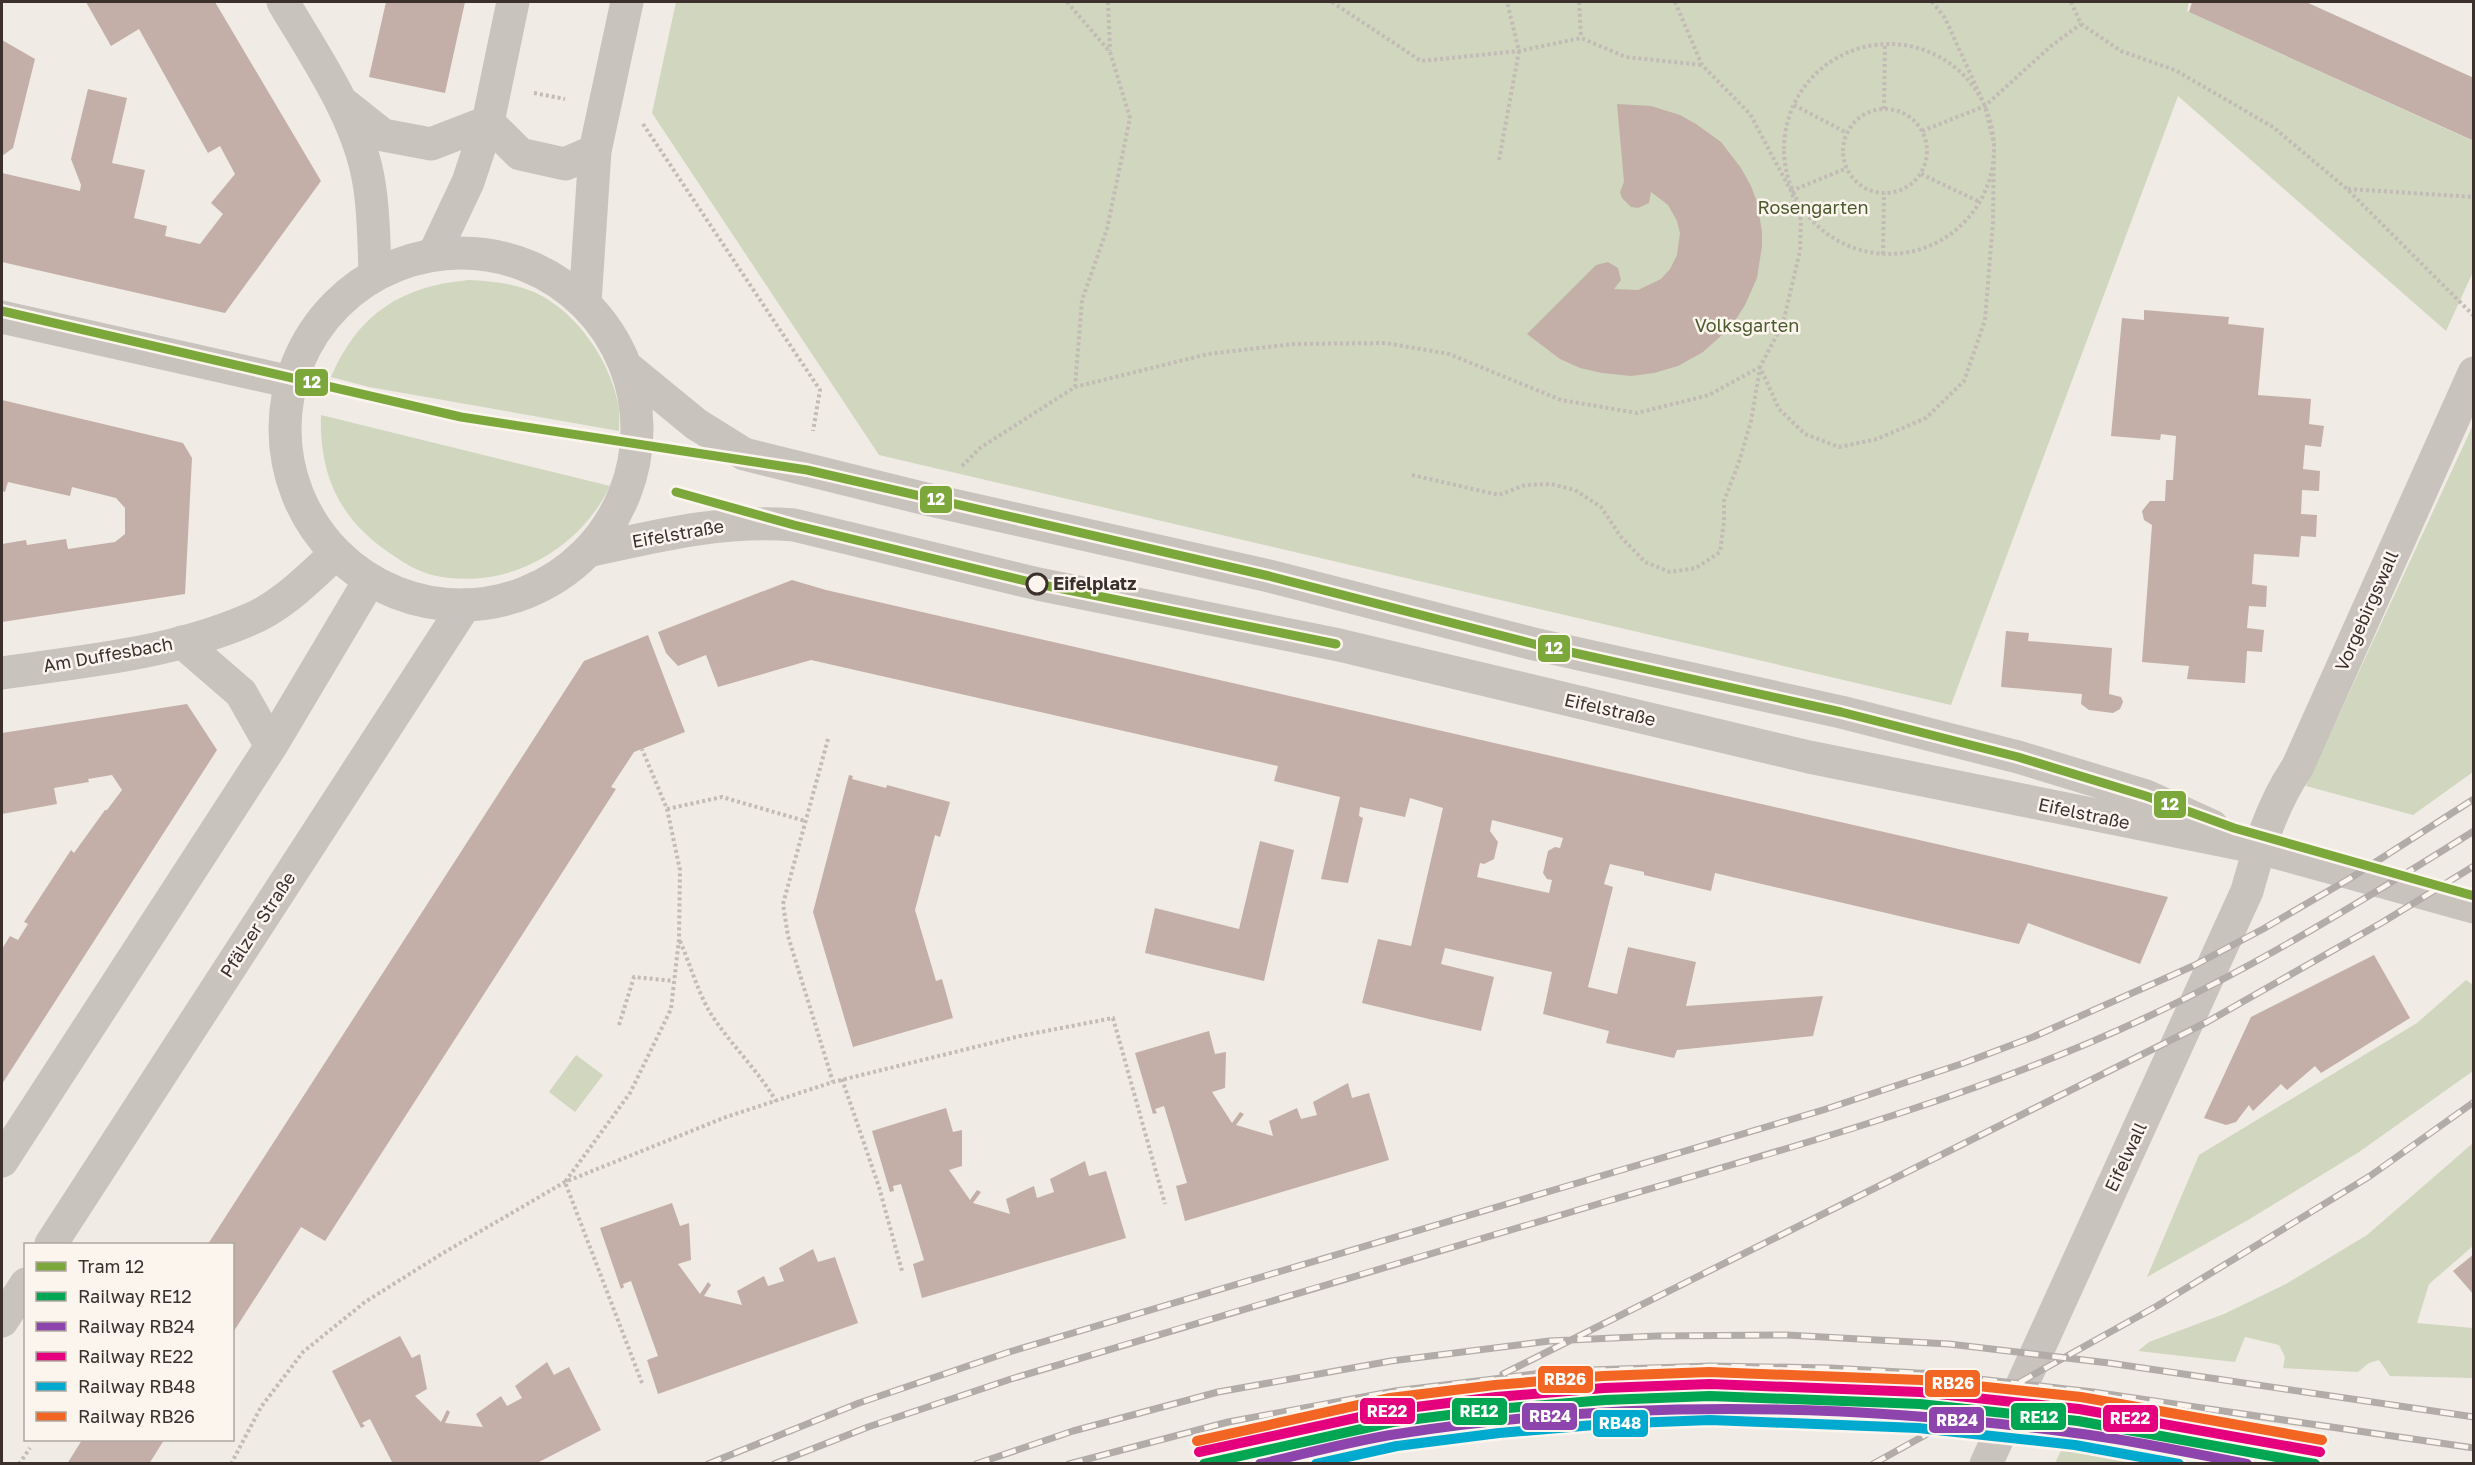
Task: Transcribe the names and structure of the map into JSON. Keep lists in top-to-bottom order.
{
  "streets": {
    "street": [
      "Eifelstraße",
      "Vorgebirgswall",
      "Am Duffesbach",
      "Pfälzer Straße",
      "Eifelwall"
    ]
  },
  "crossings": [
    ["Eifelstraße", "Vorgebirgswall"],
    ["Eifelstraße", "Eifelwall"],
    ["Vorgebirgswall", "Eifelwall"]
  ],
  "parks": ["Rosengarten", "Volksgarten"],
  "places": ["Eifelplatz"],
  "lines": [
    "tram line 12",
    "rail line RB26",
    "rail line RE22",
    "rail line RE12",
    "rail line RB24",
    "rail line RB48"
  ],
  "legend": [
    "Tram 12",
    "Railway RE12",
    "Railway RB24",
    "Railway RE22",
    "Railway RB48",
    "Railway RB26"
  ]
}
